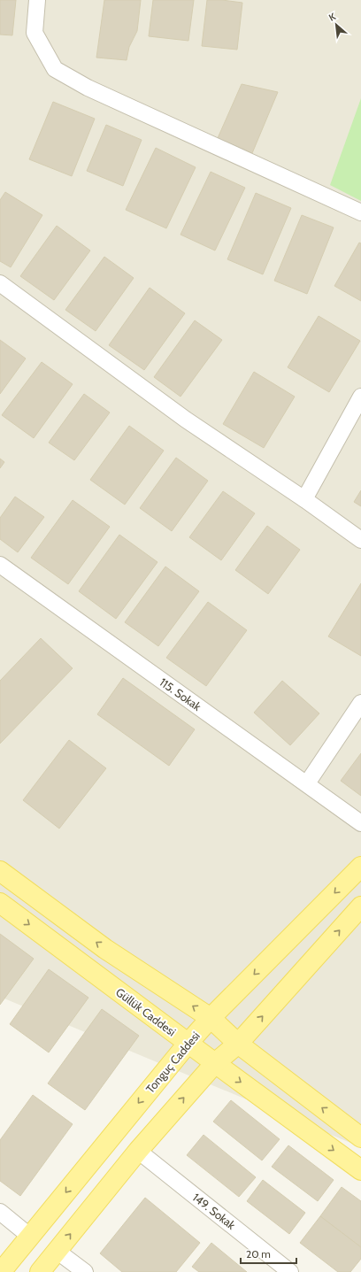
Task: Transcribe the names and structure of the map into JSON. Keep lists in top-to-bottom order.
{
  "streets": {
    "main road": ["Güllük Caddesi", "Tonguç Caddesi"],
    "street": ["115. Sokak", "149. Sokak"]
  },
  "crossings": [
    ["Güllük Caddesi", "Tonguç Caddesi"]
  ],
  "scale_bar": "20 m",
  "north": "top left"
}
